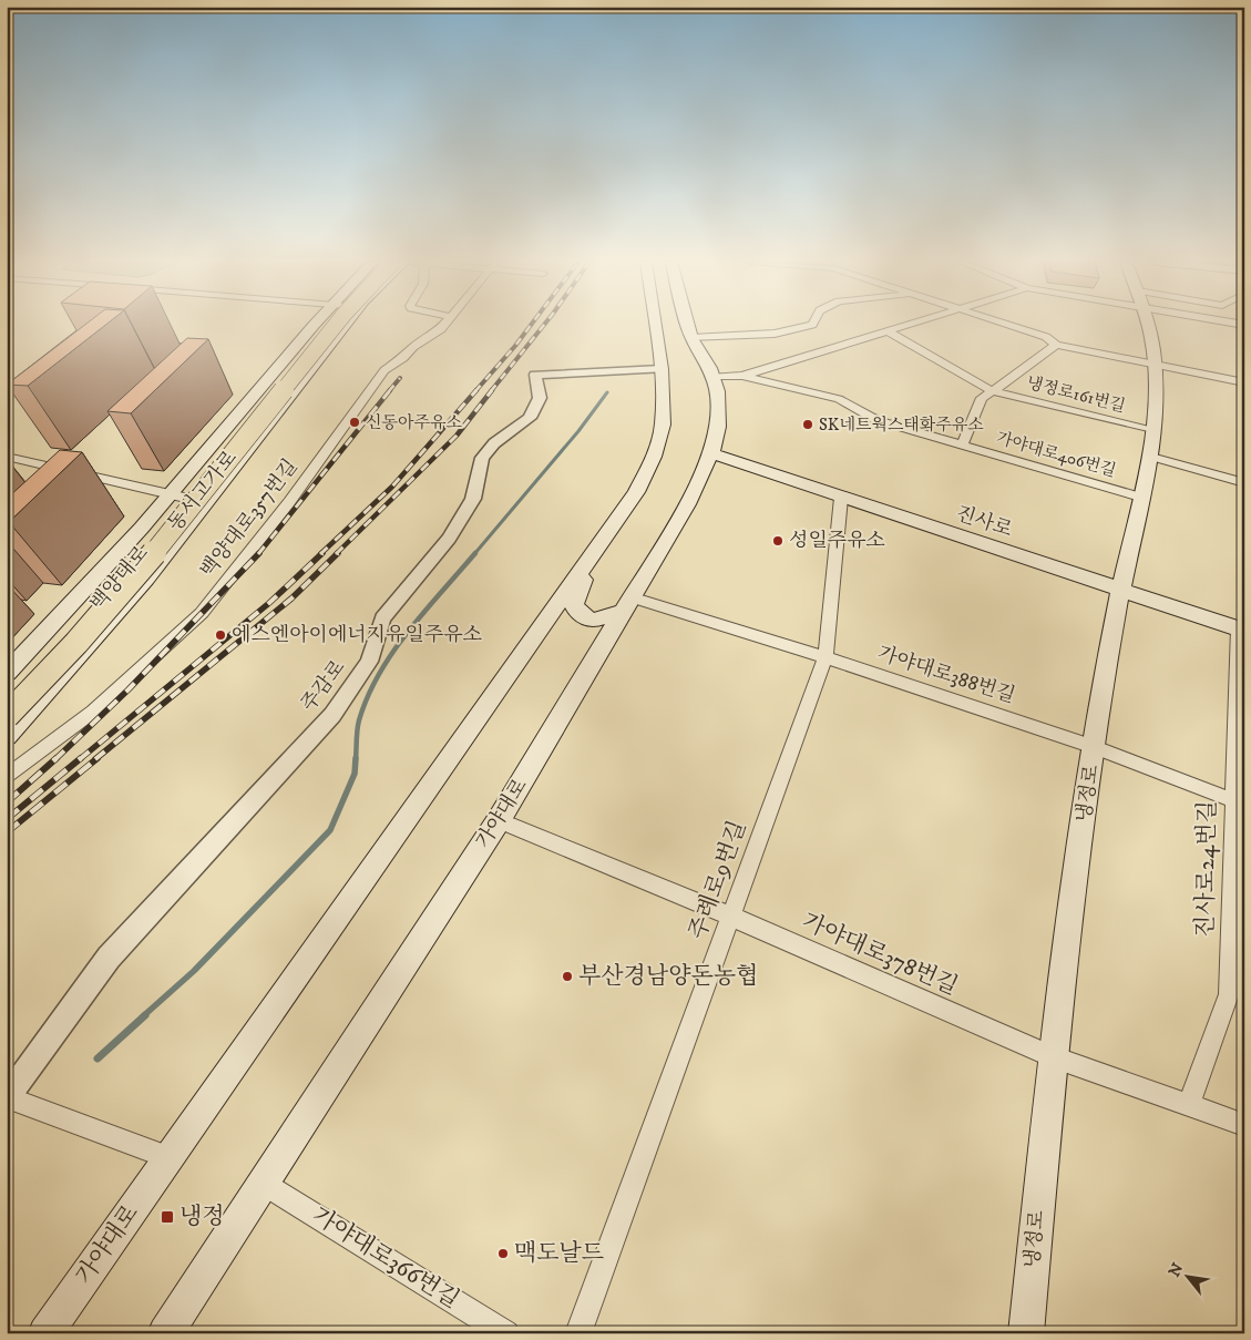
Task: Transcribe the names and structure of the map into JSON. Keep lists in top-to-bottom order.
{
  "streets": {
    "highway": ["동서고가로"],
    "main road": [
      "진사로",
      "백양대로",
      "냉정로",
      "가야대로"
    ],
    "street": [
      "냉정로161번길",
      "가야대로406번길",
      "백양대로357번길",
      "가야대로388번길",
      "주감로",
      "진사로24번길",
      "주례로9번길",
      "가야대로378번길",
      "가야대로366번길"
    ]
  },
  "crossings": [
    ["냉정로161번길", "가야대로406번길"],
    ["냉정로161번길", "냉정로"],
    ["가야대로406번길", "냉정로"],
    ["진사로", "냉정로"],
    ["진사로", "가야대로"],
    ["진사로", "진사로24번길"],
    ["진사로", "주례로9번길"],
    ["가야대로388번길", "냉정로"],
    ["가야대로388번길", "가야대로"],
    ["가야대로388번길", "진사로24번길"],
    ["가야대로388번길", "주례로9번길"],
    ["주감로", "가야대로"],
    ["냉정로", "가야대로378번길"],
    ["가야대로", "가야대로378번길"],
    ["가야대로", "가야대로366번길"],
    ["진사로24번길", "가야대로378번길"],
    ["주례로9번길", "가야대로378번길"]
  ],
  "places": {
    "other": [
      "신동아주유소",
      "SK네트웍스태화주유소",
      "성일주유소",
      "에스엔아이에너지유일주유소",
      "부산경남양돈농협",
      "맥도날드"
    ],
    "transit": ["냉정"]
  },
  "north": "top left"
}
